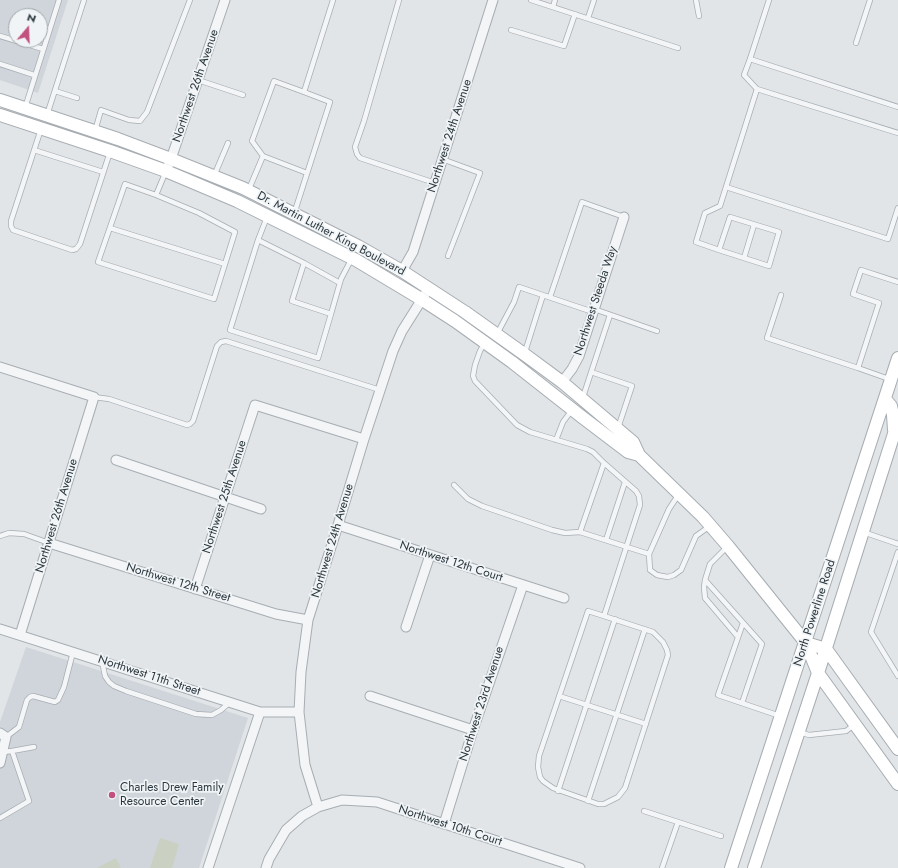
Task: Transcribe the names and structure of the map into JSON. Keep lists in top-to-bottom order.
{
  "streets": {
    "main road": ["Dr. Martin Luther King Boulevard", "North Powerline Road"],
    "street": [
      "Northwest 26th Avenue",
      "Northwest 24th Avenue",
      "Northwest Steeda Way",
      "Northwest 25th Avenue",
      "Northwest 12th Court",
      "Northwest 12th Street",
      "Northwest 11th Street",
      "Northwest 23rd Avenue",
      "Northwest 10th Court"
    ]
  },
  "crossings": [
    ["Northwest 26th Avenue", "Dr. Martin Luther King Boulevard"],
    ["Northwest 26th Avenue", "Northwest 12th Street"],
    ["Northwest 26th Avenue", "Northwest 11th Street"],
    ["Northwest 24th Avenue", "Dr. Martin Luther King Boulevard"],
    ["Northwest 24th Avenue", "Northwest 25th Avenue"],
    ["Northwest 24th Avenue", "Northwest 12th Court"],
    ["Northwest 24th Avenue", "Northwest 12th Street"],
    ["Northwest 24th Avenue", "Northwest 11th Street"],
    ["Northwest 24th Avenue", "Northwest 10th Court"],
    ["Dr. Martin Luther King Boulevard", "Northwest Steeda Way"],
    ["Dr. Martin Luther King Boulevard", "North Powerline Road"],
    ["Northwest 25th Avenue", "Northwest 12th Street"],
    ["Northwest 12th Court", "Northwest 23rd Avenue"],
    ["Northwest 23rd Avenue", "Northwest 10th Court"]
  ],
  "places": ["Charles Drew Family Resource Center"],
  "north": "top"
}
